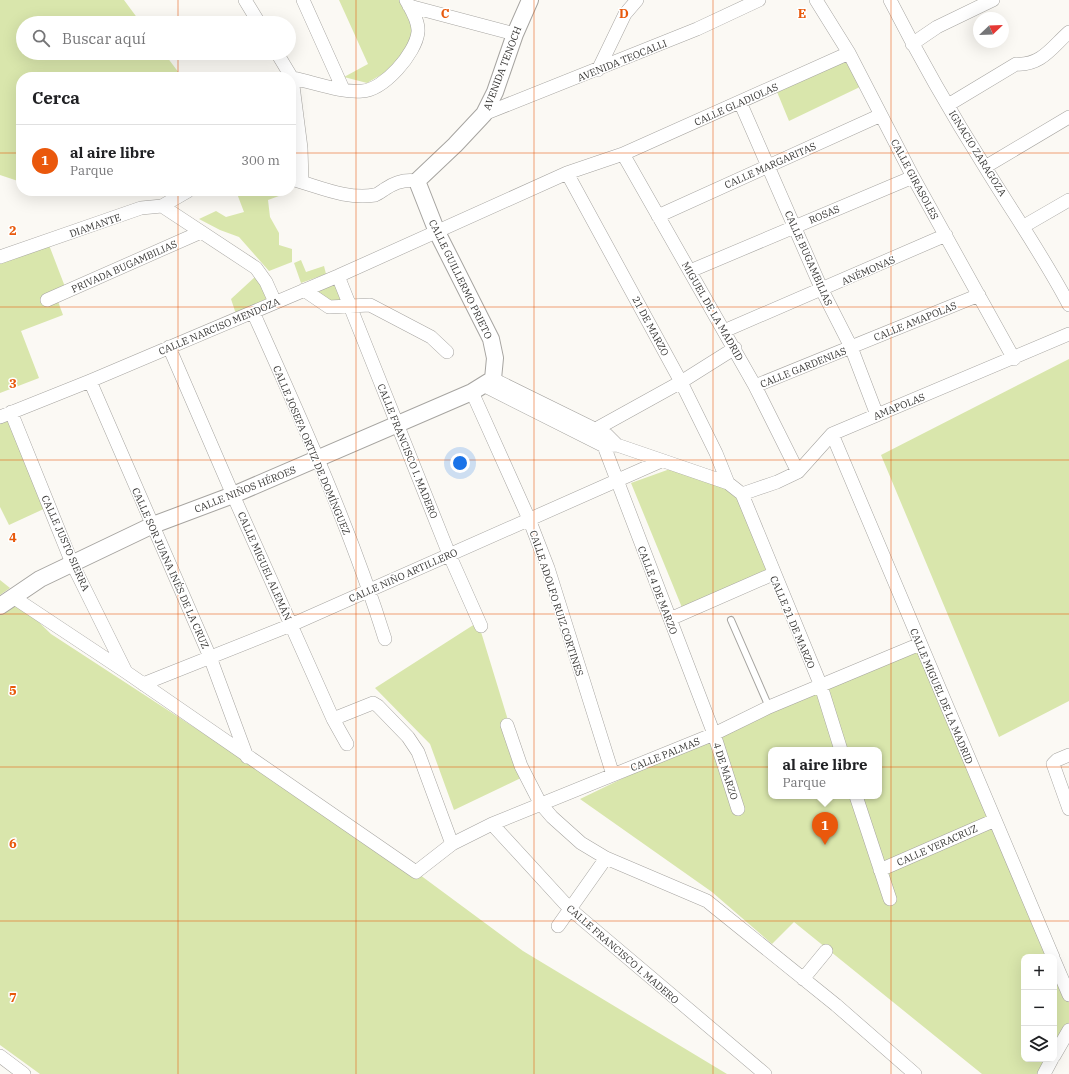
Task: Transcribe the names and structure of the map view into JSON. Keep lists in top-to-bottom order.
{
  "streets": {
    "street": [
      "AVENIDA TEOCALLI",
      "AVENIDA TENOCH",
      "CALLE GLADIOLAS",
      "IGNACIO ZARAGOZA",
      "CALLE MARGARITAS",
      "CALLE GIRASOLES",
      "ROSAS",
      "DIAMANTE",
      "CALLE BUGAMBILIAS",
      "PRIVADA BUGAMBILIAS",
      "ANÉMONAS",
      "CALLE GUILLERMO PRIETO",
      "MIGUEL DE LA MADRID",
      "CALLE AMAPOLAS",
      "CALLE NARCISO MENDOZA",
      "21 DE MARZO",
      "CALLE GARDENIAS",
      "AMAPOLAS",
      "CALLE JOSEFA ORTIZ DE DOMÍNGUEZ",
      "CALLE FRANCISCO I. MADERO",
      "CALLE NIÑOS HÉROES",
      "CALLE JUSTO SIERRA",
      "CALLE MIGUEL ALEMÁN",
      "CALLE SOR JUANA INÉS DE LA CRUZ",
      "CALLE NIÑO ARTILLERO",
      "CALLE 4 DE MARZO",
      "CALLE ADOLFO RUIZ CORTINES",
      "CALLE 21 DE MARZO",
      "CALLE MIGUEL DE LA MADRID",
      "CALLE PALMAS",
      "4 DE MARZO",
      "CALLE VERACRUZ"
    ]
  },
  "crossings": [
    ["AVENIDA TEOCALLI", "AVENIDA TENOCH"],
    ["AVENIDA TENOCH", "CALLE GUILLERMO PRIETO"],
    ["CALLE GLADIOLAS", "CALLE GIRASOLES"],
    ["CALLE GLADIOLAS", "CALLE BUGAMBILIAS"],
    ["CALLE GLADIOLAS", "MIGUEL DE LA MADRID"],
    ["CALLE MARGARITAS", "CALLE GIRASOLES"],
    ["CALLE MARGARITAS", "CALLE BUGAMBILIAS"],
    ["CALLE MARGARITAS", "MIGUEL DE LA MADRID"],
    ["CALLE GIRASOLES", "ROSAS"],
    ["CALLE GIRASOLES", "ANÉMONAS"],
    ["CALLE GIRASOLES", "CALLE AMAPOLAS"],
    ["CALLE GIRASOLES", "AMAPOLAS"],
    ["ROSAS", "CALLE BUGAMBILIAS"],
    ["ROSAS", "MIGUEL DE LA MADRID"],
    ["CALLE BUGAMBILIAS", "ANÉMONAS"],
    ["CALLE BUGAMBILIAS", "CALLE AMAPOLAS"],
    ["CALLE BUGAMBILIAS", "CALLE GARDENIAS"],
    ["CALLE BUGAMBILIAS", "AMAPOLAS"],
    ["ANÉMONAS", "MIGUEL DE LA MADRID"],
    ["CALLE GUILLERMO PRIETO", "CALLE NARCISO MENDOZA"],
    ["CALLE GUILLERMO PRIETO", "CALLE NIÑOS HÉROES"],
    ["CALLE GUILLERMO PRIETO", "CALLE ADOLFO RUIZ CORTINES"],
    ["MIGUEL DE LA MADRID", "CALLE GARDENIAS"],
    ["MIGUEL DE LA MADRID", "AMAPOLAS"],
    ["CALLE AMAPOLAS", "CALLE GARDENIAS"],
    ["CALLE NARCISO MENDOZA", "21 DE MARZO"],
    ["CALLE NARCISO MENDOZA", "CALLE JOSEFA ORTIZ DE DOMÍNGUEZ"],
    ["CALLE NARCISO MENDOZA", "CALLE FRANCISCO I. MADERO"],
    ["CALLE NARCISO MENDOZA", "CALLE JUSTO SIERRA"],
    ["CALLE NARCISO MENDOZA", "CALLE MIGUEL ALEMÁN"],
    ["CALLE NARCISO MENDOZA", "CALLE SOR JUANA INÉS DE LA CRUZ"],
    ["AMAPOLAS", "CALLE 21 DE MARZO"],
    ["AMAPOLAS", "CALLE MIGUEL DE LA MADRID"],
    ["CALLE JOSEFA ORTIZ DE DOMÍNGUEZ", "CALLE NIÑOS HÉROES"],
    ["CALLE JOSEFA ORTIZ DE DOMÍNGUEZ", "CALLE NIÑO ARTILLERO"],
    ["CALLE FRANCISCO I. MADERO", "CALLE NIÑOS HÉROES"],
    ["CALLE FRANCISCO I. MADERO", "CALLE NIÑO ARTILLERO"],
    ["CALLE FRANCISCO I. MADERO", "CALLE PALMAS"],
    ["CALLE NIÑOS HÉROES", "CALLE JUSTO SIERRA"],
    ["CALLE NIÑOS HÉROES", "CALLE MIGUEL ALEMÁN"],
    ["CALLE NIÑOS HÉROES", "CALLE SOR JUANA INÉS DE LA CRUZ"],
    ["CALLE NIÑOS HÉROES", "CALLE ADOLFO RUIZ CORTINES"],
    ["CALLE MIGUEL ALEMÁN", "CALLE NIÑO ARTILLERO"],
    ["CALLE SOR JUANA INÉS DE LA CRUZ", "CALLE NIÑO ARTILLERO"],
    ["CALLE SOR JUANA INÉS DE LA CRUZ", "CALLE PALMAS"],
    ["CALLE NIÑO ARTILLERO", "CALLE 4 DE MARZO"],
    ["CALLE NIÑO ARTILLERO", "CALLE ADOLFO RUIZ CORTINES"],
    ["CALLE 4 DE MARZO", "CALLE PALMAS"],
    ["CALLE 4 DE MARZO", "4 DE MARZO"],
    ["CALLE ADOLFO RUIZ CORTINES", "CALLE PALMAS"],
    ["CALLE 21 DE MARZO", "CALLE PALMAS"],
    ["CALLE MIGUEL DE LA MADRID", "CALLE PALMAS"],
    ["CALLE MIGUEL DE LA MADRID", "CALLE VERACRUZ"],
    ["CALLE PALMAS", "4 DE MARZO"]
  ],
  "north": "top right",
  "page": {
    "search": "Buscar aquí",
    "heading": "Cerca",
    "list": [
      {
        "mark": "1",
        "name": "al aire libre",
        "note": "Parque",
        "value": "300 m"
      }
    ],
    "popup": ["al aire libre", "Parque"],
    "pins": "1",
    "map_buttons": ["+", "−"]
  },
  "grid": {
    "columns": ["C", "D", "E"],
    "rows": [
      "2",
      "3",
      "4",
      "5",
      "6",
      "7"
    ]
  }
}
